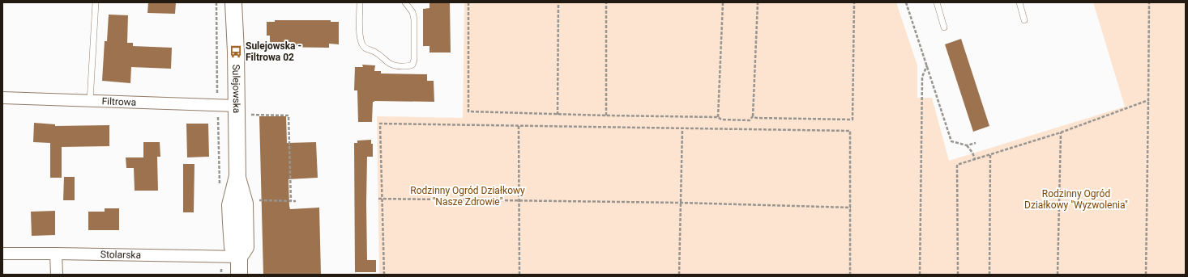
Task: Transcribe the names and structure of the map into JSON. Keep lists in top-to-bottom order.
{
  "streets": {
    "main road": ["Sulejowska"],
    "street": ["Filtrowa", "Stolarska"]
  },
  "crossings": [
    ["Sulejowska", "Filtrowa"],
    ["Sulejowska", "Stolarska"]
  ],
  "parks": ["Rodzinny Ogród Działkowy \"Nasze Zdrowie\"", "Rodzinny Ogród Działkowy \"Wyzwolenia\""],
  "places": {
    "bus stop": ["Sulejowska - Filtrowa 02"]
  }
}
